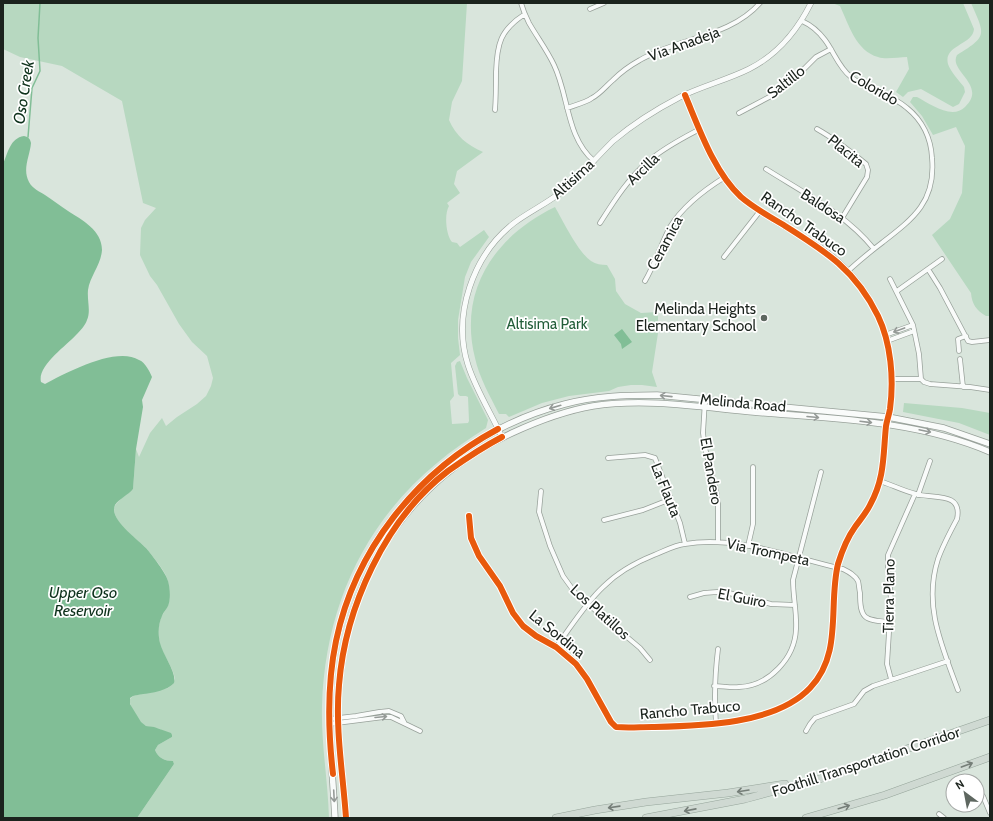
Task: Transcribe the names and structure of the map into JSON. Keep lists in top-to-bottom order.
{
  "streets": {
    "highway": ["Foothill Transportation Corridor"],
    "main road": ["Melinda Road"],
    "street": [
      "Via Anadeja",
      "Saltillo",
      "Colorido",
      "Placita",
      "Arcilla",
      "Altisima",
      "Baldosa",
      "Rancho Trabuco",
      "Ceramica",
      "El Pandero",
      "La Flauta",
      "Via Trompeta",
      "Tierra Plano",
      "El Guiro",
      "Los Platillos",
      "La Sordina"
    ]
  },
  "crossings": [
    ["Saltillo", "Colorido"],
    ["Colorido", "Altisima"],
    ["Colorido", "Baldosa"],
    ["Colorido", "Rancho Trabuco"],
    ["Placita", "Baldosa"],
    ["Arcilla", "Rancho Trabuco"],
    ["Altisima", "Rancho Trabuco"],
    ["Altisima", "Melinda Road"],
    ["Rancho Trabuco", "Ceramica"],
    ["Rancho Trabuco", "Melinda Road"],
    ["Rancho Trabuco", "Via Trompeta"],
    ["Rancho Trabuco", "La Sordina"],
    ["Melinda Road", "El Pandero"],
    ["El Pandero", "Via Trompeta"],
    ["La Flauta", "Via Trompeta"],
    ["Via Trompeta", "Tierra Plano"],
    ["Via Trompeta", "Los Platillos"],
    ["Via Trompeta", "La Sordina"]
  ],
  "water": ["Oso Creek", "Upper Oso Reservoir"],
  "parks": ["Altisima Park"],
  "places": ["Melinda Heights Elementary School"],
  "north": "top left"
}
